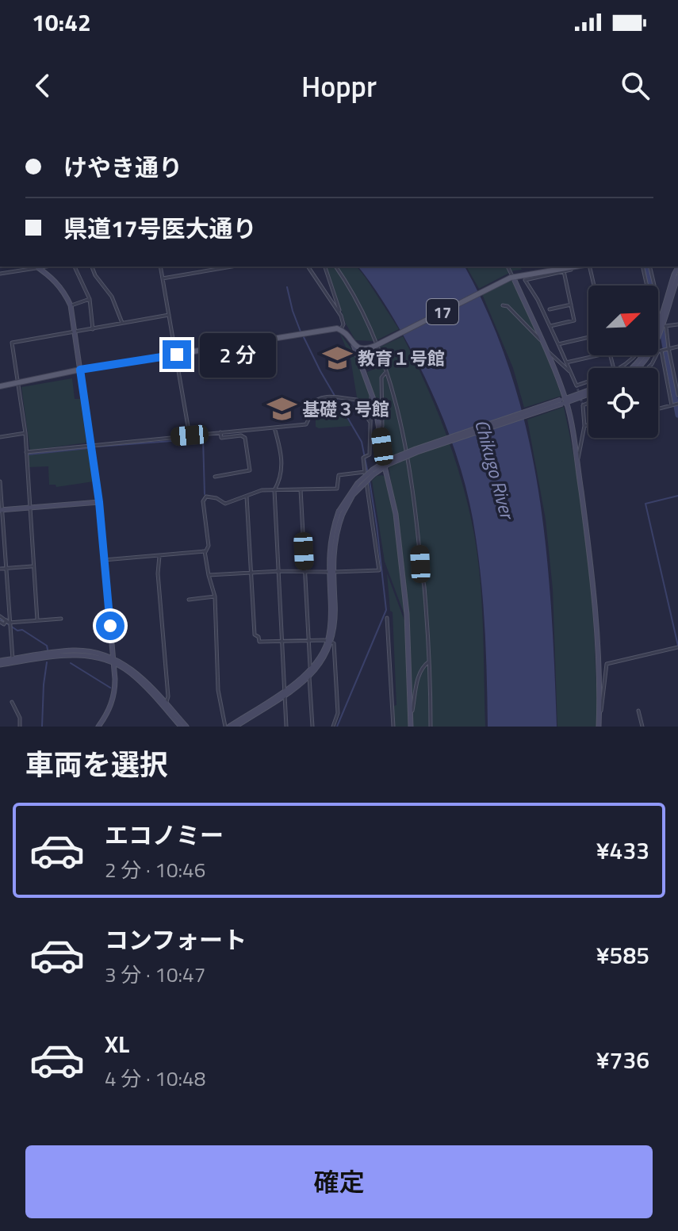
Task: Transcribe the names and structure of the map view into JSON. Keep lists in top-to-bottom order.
{
  "streets": {
    "main road": ["17"]
  },
  "water": ["Chikugo River"],
  "places": {
    "school or university": ["教育１号館", "基礎３号館"]
  },
  "north": "top right",
  "page": {
    "status": "10:42",
    "header": "Hoppr",
    "banner": ["けやき通り", "県道17号医大通り"],
    "bubble": "2 分",
    "heading": "車両を選択",
    "list": [
      {
        "name": "エコノミー",
        "note": "2 分 · 10:46",
        "value": "¥433"
      },
      {
        "name": "コンフォート",
        "note": "3 分 · 10:47",
        "value": "¥585"
      },
      {
        "name": "XL",
        "note": "4 分 · 10:48",
        "value": "¥736"
      }
    ],
    "buttons": "確定"
  }
}
